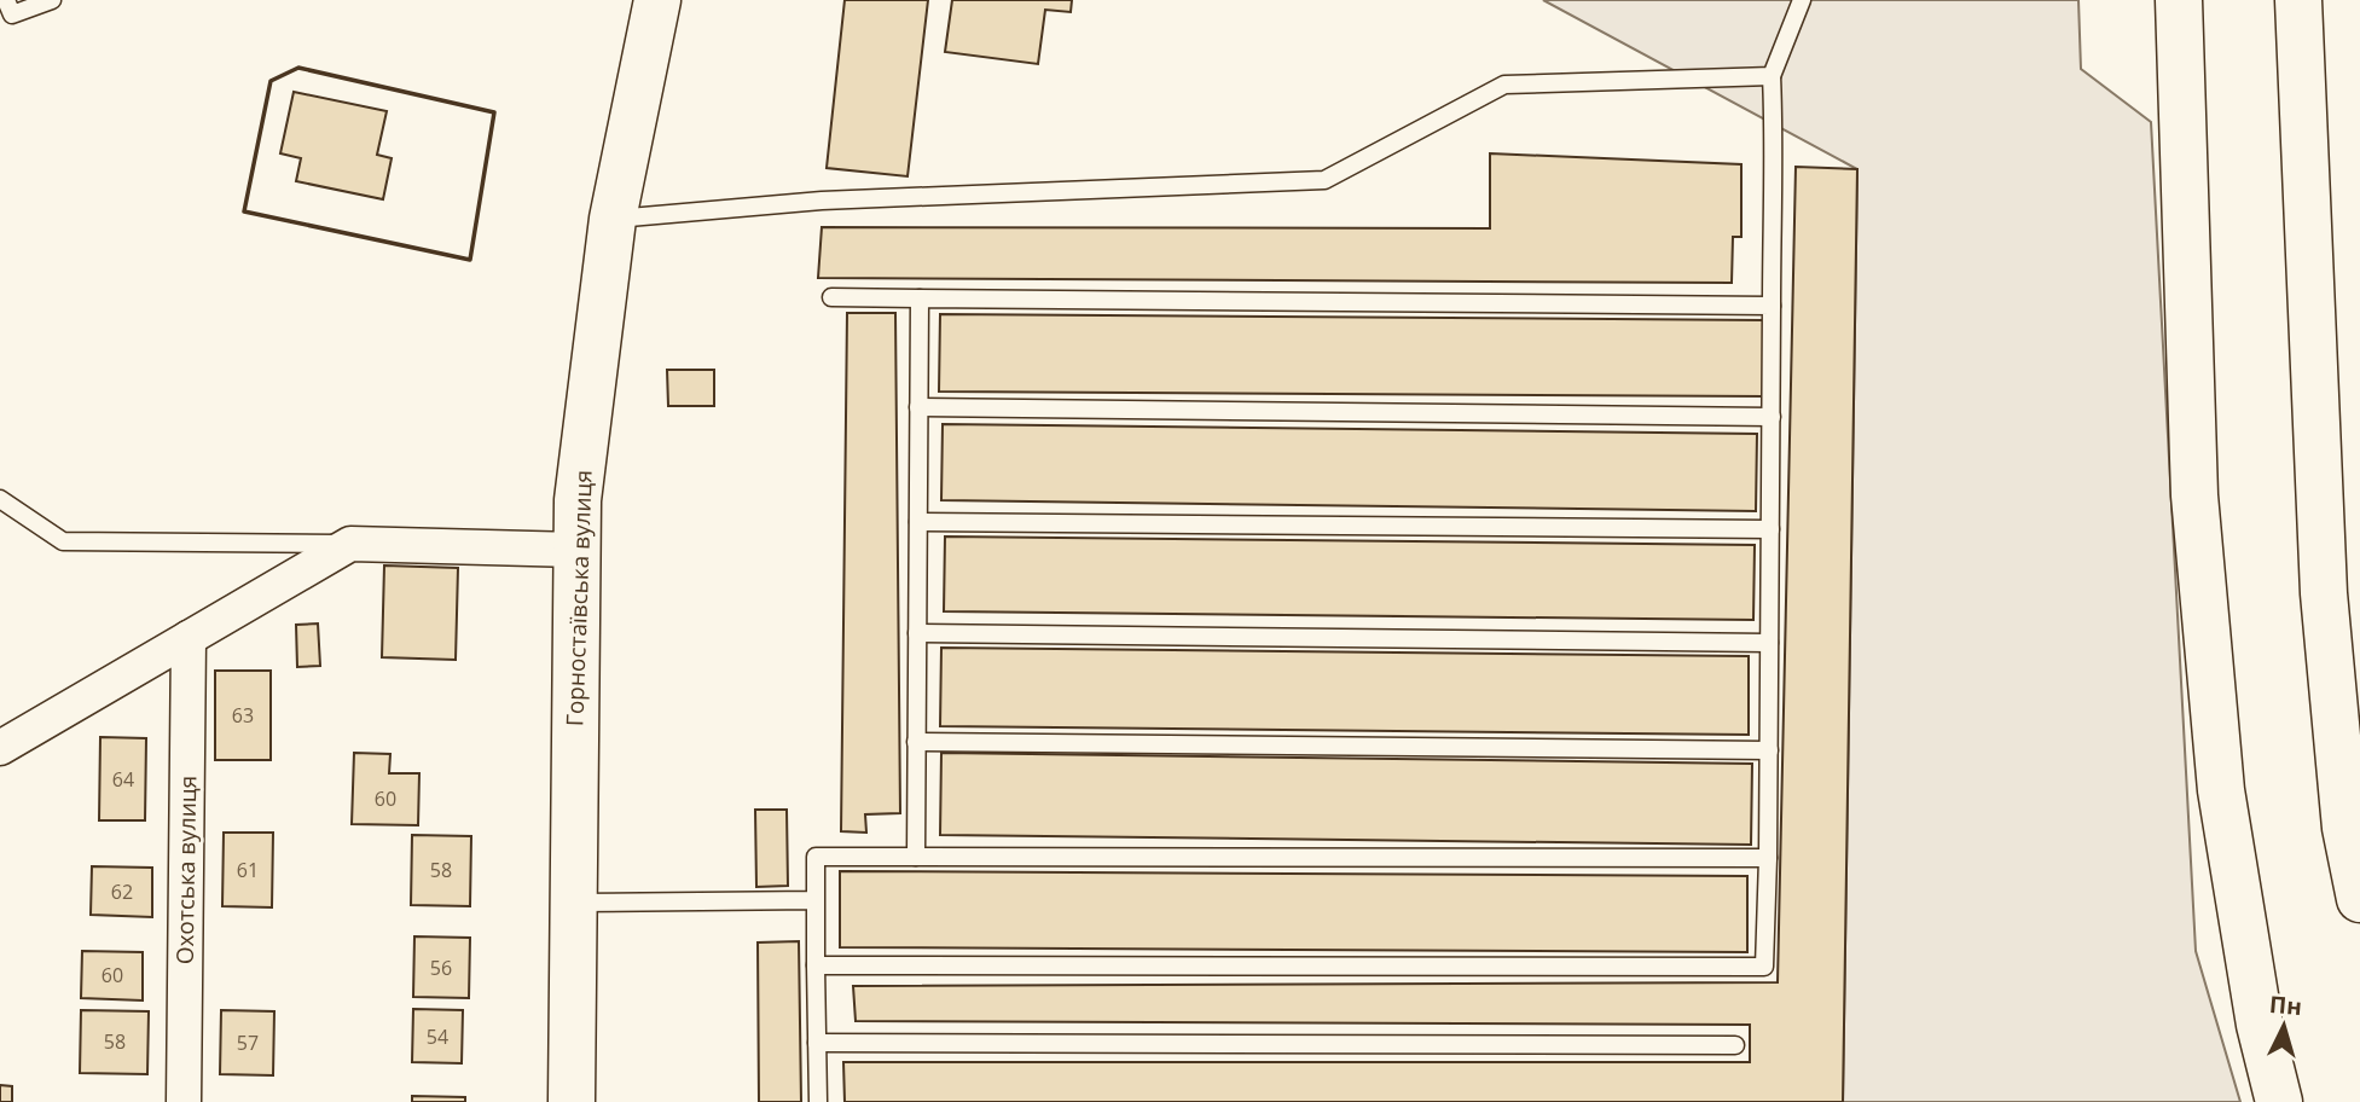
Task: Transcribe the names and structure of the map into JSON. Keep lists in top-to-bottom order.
{
  "streets": {
    "main road": ["Горностаївська вулиця"],
    "street": ["Охотська вулиця"]
  },
  "house_numbers": [
    "63",
    "64",
    "60",
    "61",
    "58",
    "62",
    "56",
    "60",
    "54",
    "58",
    "57"
  ],
  "north": "top"
}
